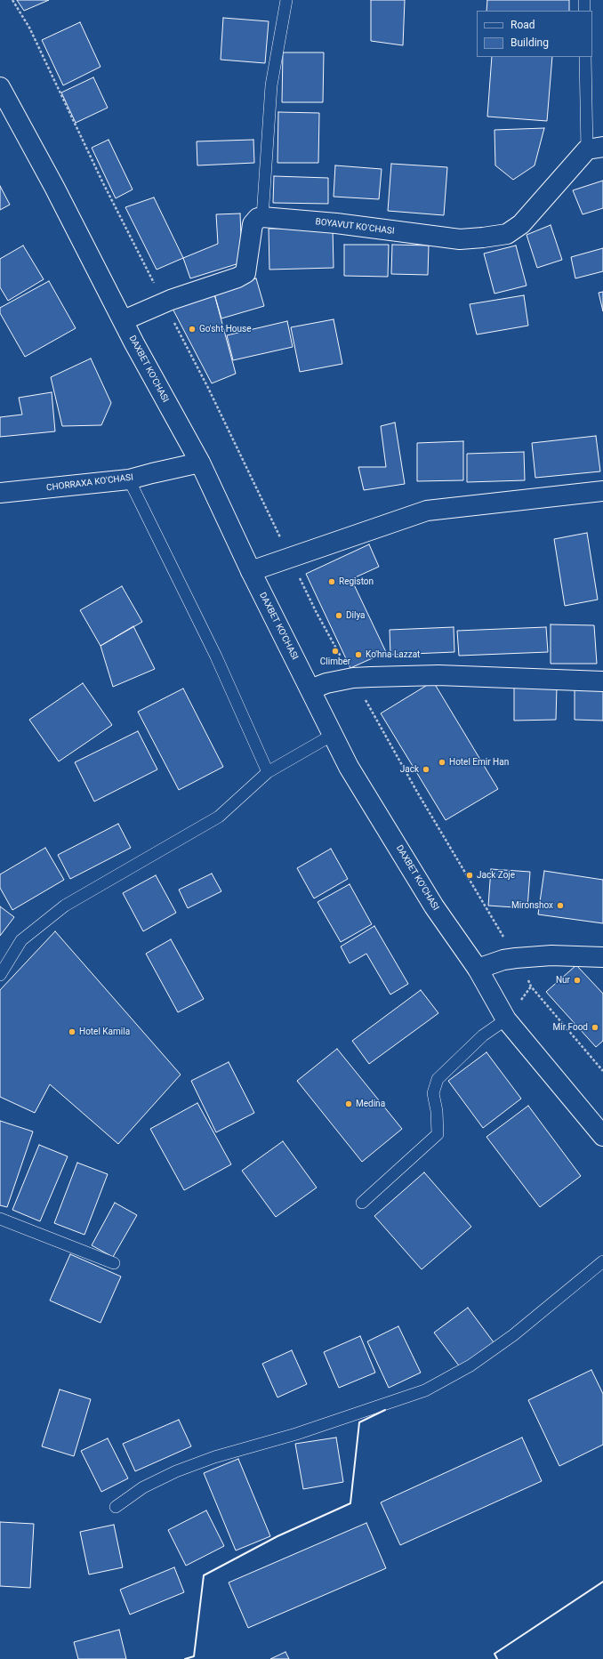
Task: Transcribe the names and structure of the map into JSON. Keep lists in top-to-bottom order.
{
  "streets": {
    "street": ["BOYAVUT KO'CHASI", "DAXBET KO'CHASI", "CHORRAXA KO'CHASI"]
  },
  "crossings": [
    ["DAXBET KO'CHASI", "CHORRAXA KO'CHASI"]
  ],
  "places": [
    "Go'sht House",
    "Registon",
    "Dilya",
    "Climber",
    "Ko'hna Lazzat",
    "Hotel Emir Han",
    "Jack",
    "Jack Zoje",
    "Mironshox",
    "Nur",
    "Mir Food",
    "Hotel Kamila",
    "Medina"
  ],
  "legend": ["Road", "Building"]
}
